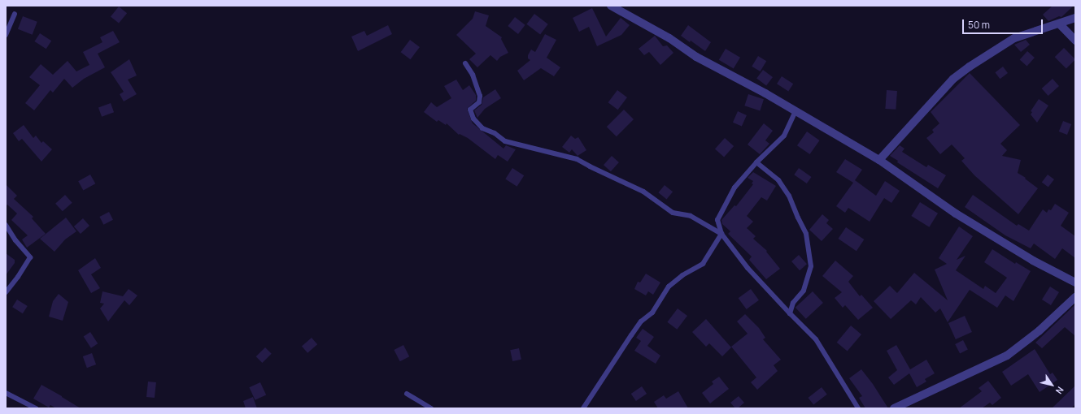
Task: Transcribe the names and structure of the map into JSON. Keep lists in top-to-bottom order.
{
  "scale_bar": "50 m",
  "north": "bottom right"
}
